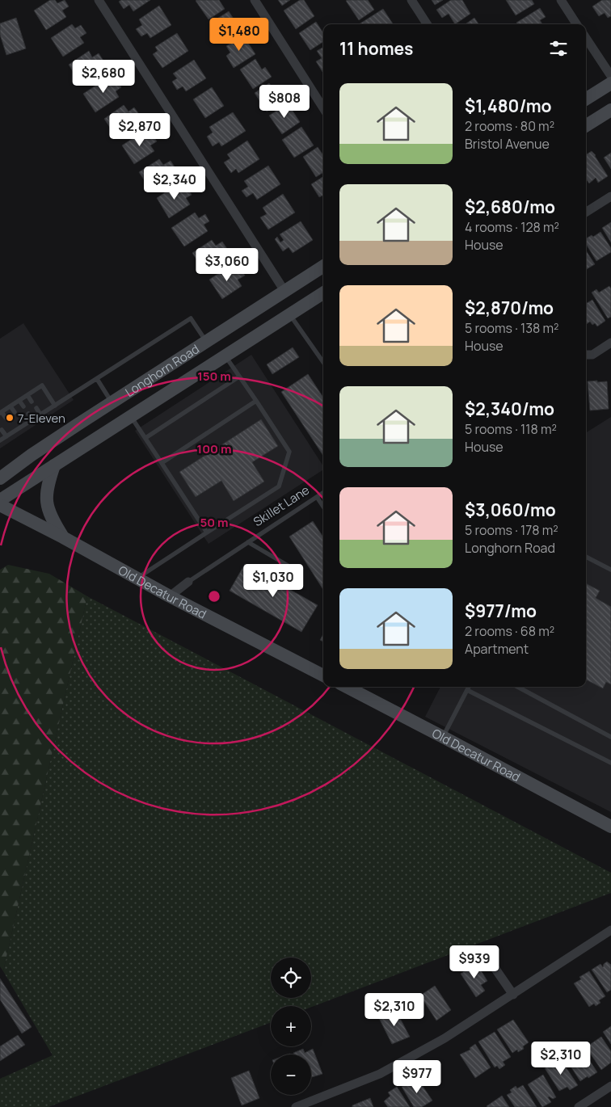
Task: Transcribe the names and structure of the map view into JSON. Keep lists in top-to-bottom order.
{
  "streets": {
    "main road": ["Longhorn Road", "Old Decatur Road"],
    "street": ["Skillet Lane"]
  },
  "crossings": [
    ["Skillet Lane", "Old Decatur Road"]
  ],
  "places": ["7-Eleven"],
  "page": {
    "price": [
      "$1,480",
      "$2,680",
      "$808",
      "$2,870",
      "$2,340",
      "$3,060",
      "$1,030",
      "$939",
      "$2,310",
      "$2,310",
      "$977"
    ],
    "heading": "11 homes",
    "list": [
      {
        "name": "$1,480/mo",
        "note": "2 rooms · 80 m² · Bristol Avenue"
      },
      {
        "name": "$2,680/mo",
        "note": "4 rooms · 128 m² · House"
      },
      {
        "name": "$2,870/mo",
        "note": "5 rooms · 138 m² · House"
      },
      {
        "name": "$2,340/mo",
        "note": "5 rooms · 118 m² · House"
      },
      {
        "name": "$3,060/mo",
        "note": "5 rooms · 178 m² · Longhorn Road"
      },
      {
        "name": "$977/mo",
        "note": "2 rooms · 68 m² · Apartment"
      }
    ],
    "map_buttons": ["+", "−"]
  },
  "rings": ["150 m", "100 m", "50 m"]
}
